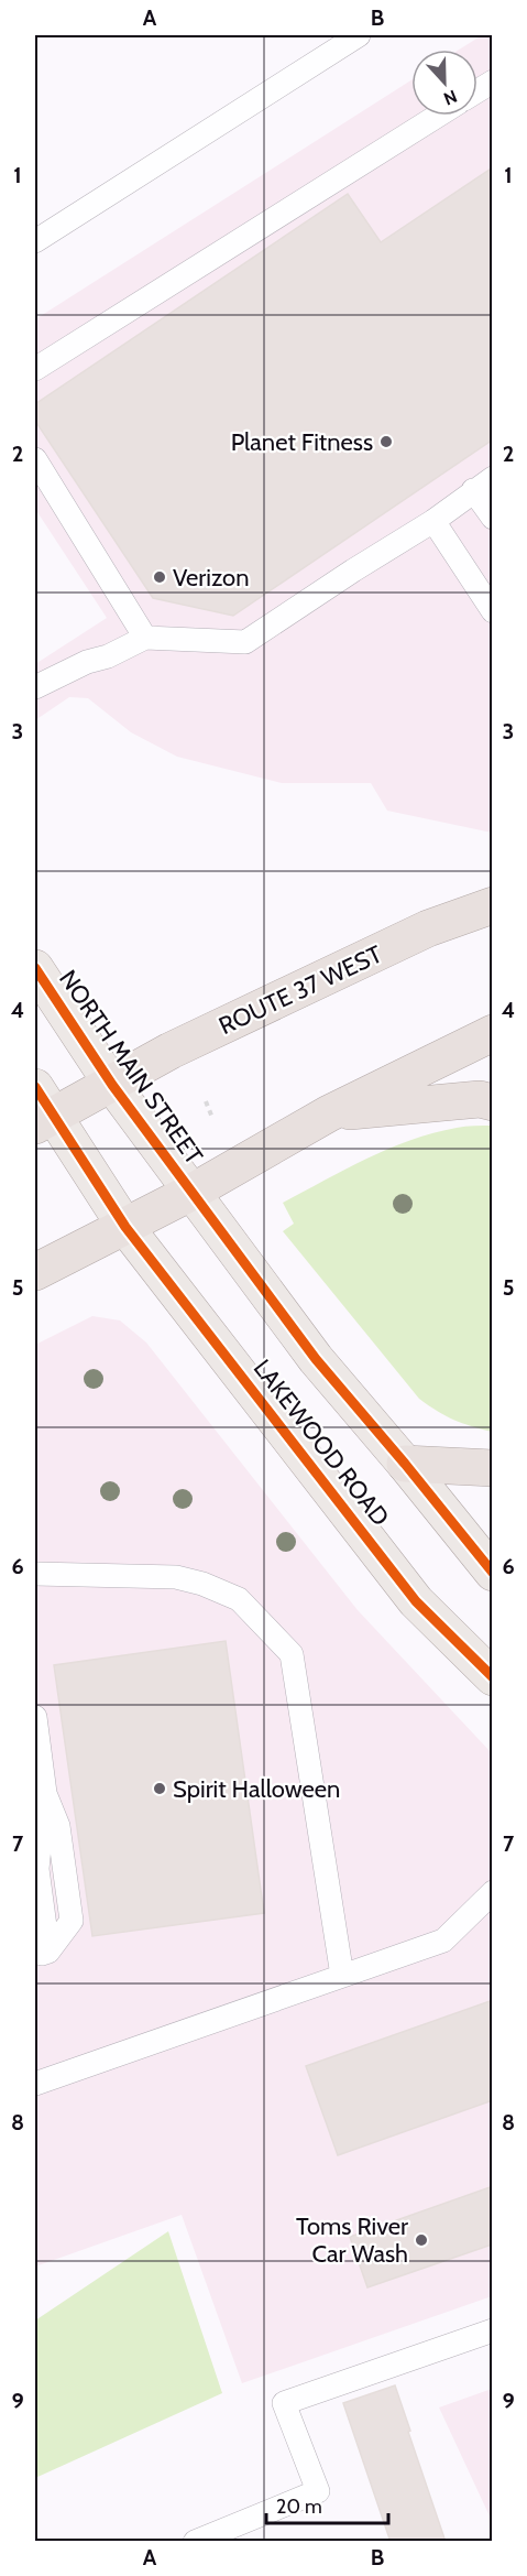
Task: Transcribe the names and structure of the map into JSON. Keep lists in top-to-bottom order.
{
  "streets": {
    "highway": ["ROUTE 37 WEST"],
    "main road": ["NORTH MAIN STREET", "LAKEWOOD ROAD"]
  },
  "crossings": [
    ["ROUTE 37 WEST", "NORTH MAIN STREET"],
    ["NORTH MAIN STREET", "LAKEWOOD ROAD"]
  ],
  "places": [
    "Planet Fitness",
    "Verizon",
    "Spirit Halloween",
    "Toms River Car Wash"
  ],
  "scale_bar": "20 m",
  "north": "bottom",
  "grid": {
    "columns": ["A", "B"],
    "rows": [
      "1",
      "2",
      "3",
      "4",
      "5",
      "6",
      "7",
      "8",
      "9"
    ]
  }
}
